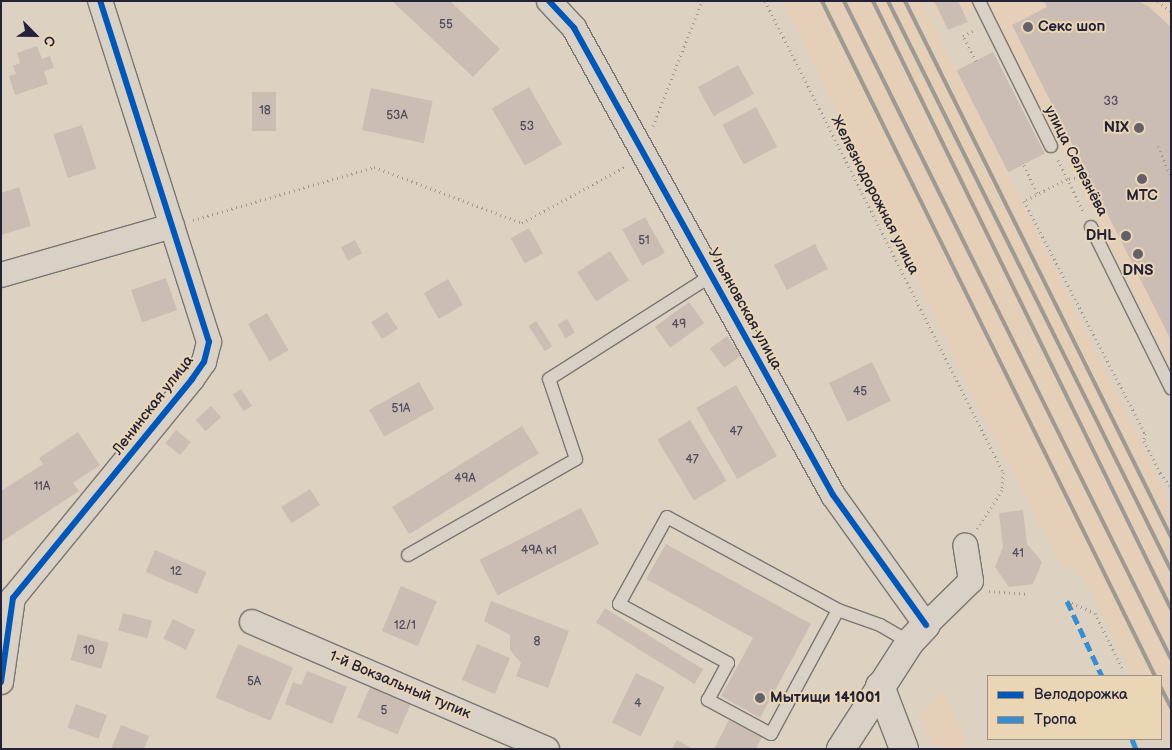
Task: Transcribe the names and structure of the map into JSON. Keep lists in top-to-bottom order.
{
  "streets": {
    "street": ["Ульяновская улица", "Ленинская улица", "1-й Вокзальный тупик"],
    "lane": ["улица Селезнёва"],
    "path": ["Железнодорожная улица"]
  },
  "places": [
    "Секс шоп",
    "NIX",
    "МТС",
    "DHL",
    "DNS",
    "Мытищи 141001"
  ],
  "house_numbers": [
    "55",
    "33",
    "18",
    "53А",
    "53",
    "51",
    "49",
    "45",
    "51А",
    "47",
    "47",
    "49А",
    "11А",
    "49А к1",
    "41",
    "12",
    "12/1",
    "8",
    "10",
    "5A",
    "4",
    "5"
  ],
  "legend": ["Велодорожка", "Тропа"],
  "north": "bottom right"
}
